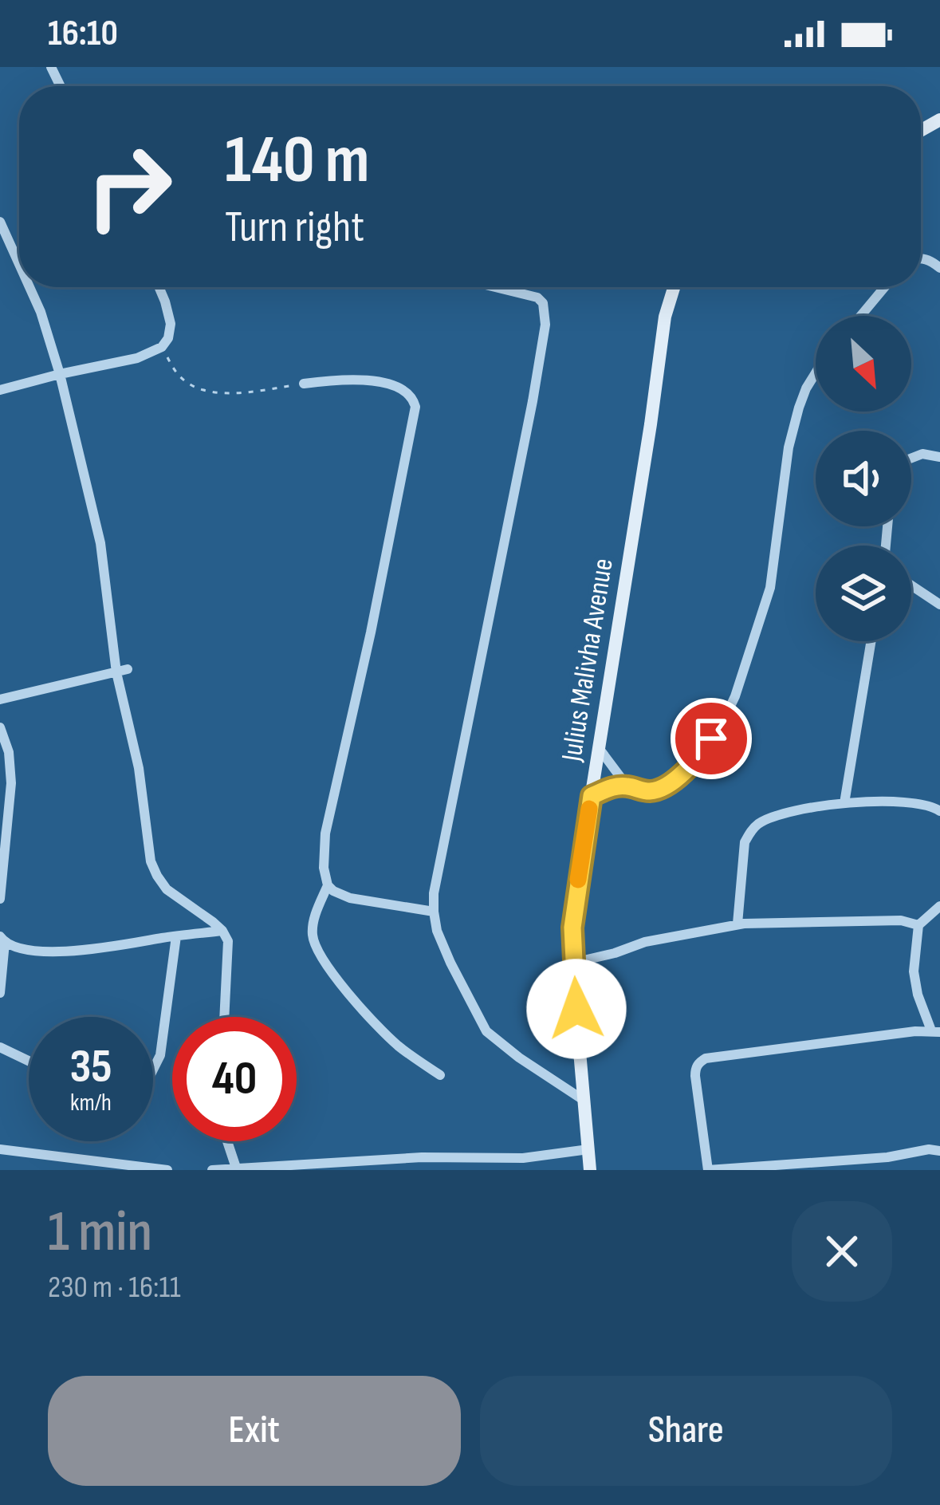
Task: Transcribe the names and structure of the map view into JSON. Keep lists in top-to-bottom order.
{
  "streets": {
    "street": ["Julius Malivha Avenue"]
  },
  "north": "bottom right",
  "page": {
    "status": "16:10",
    "turn": ["140 m", "Turn right"],
    "speed": "35 km/h",
    "limit": "40",
    "heading": ["1 min", "230 m · 16:11"],
    "buttons": ["Exit", "Share"]
  }
}
